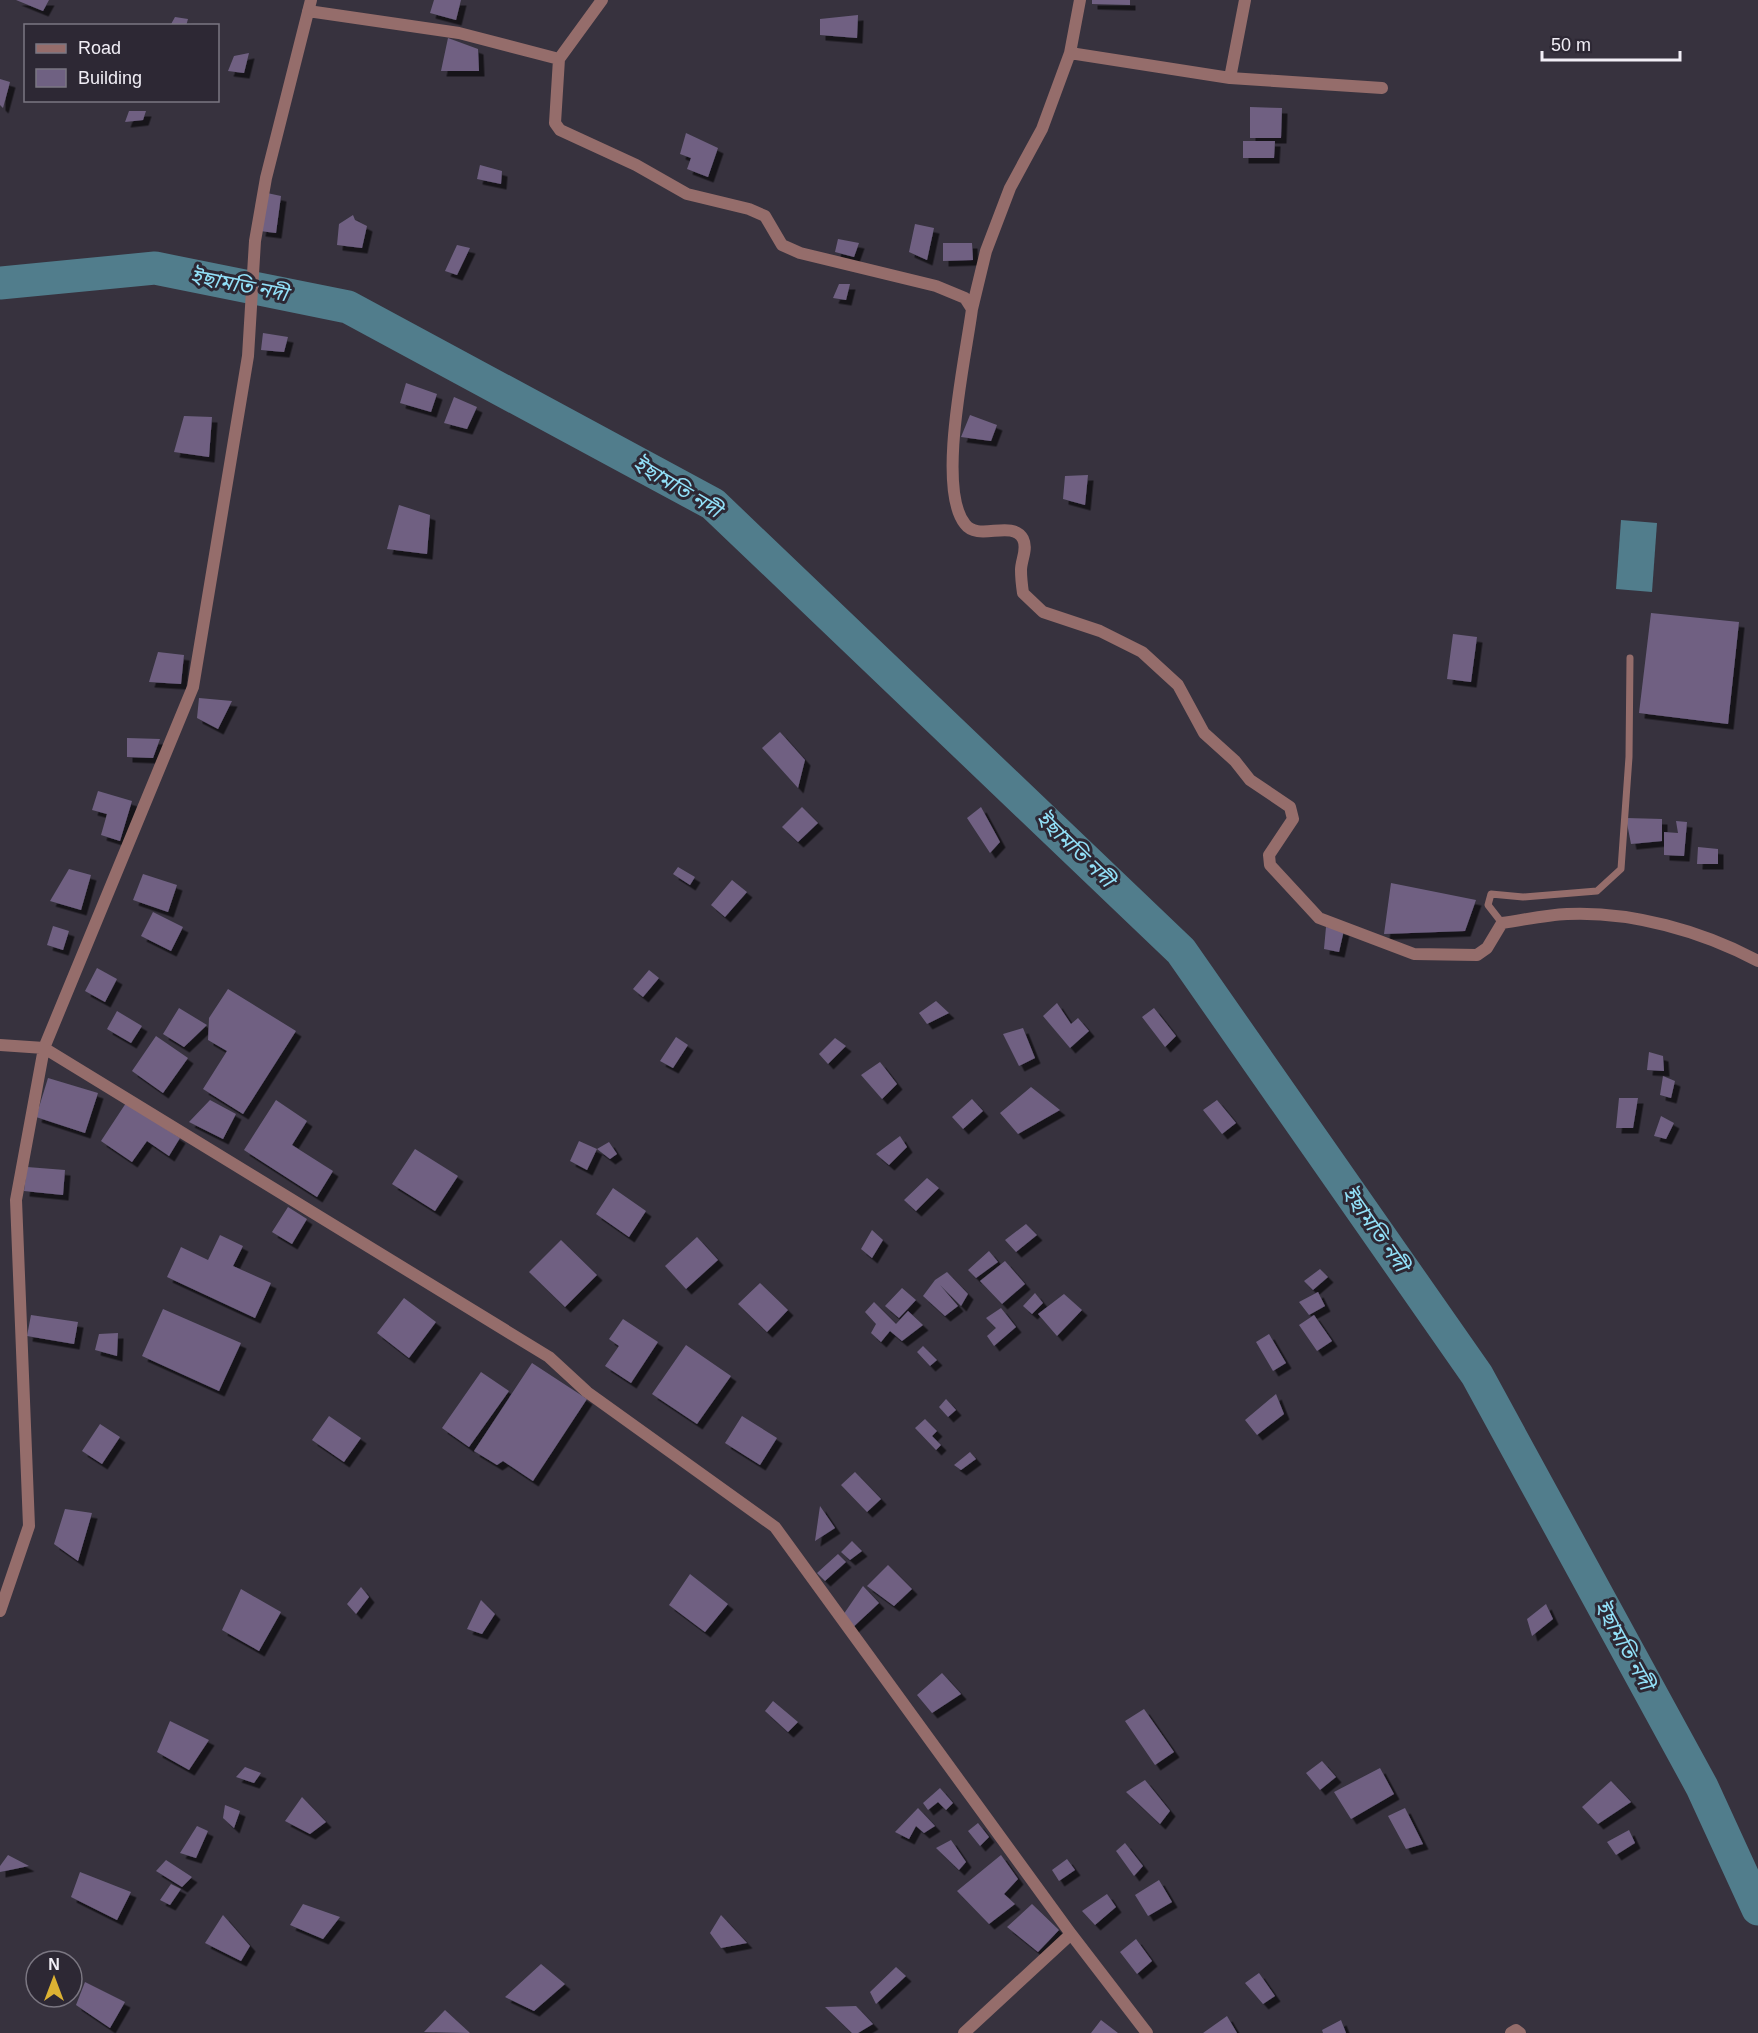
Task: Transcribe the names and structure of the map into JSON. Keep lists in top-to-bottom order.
{
  "water": ["ইছামতি নদী"],
  "legend": ["Road", "Building"],
  "scale_bar": "50 m",
  "north": "top"
}
